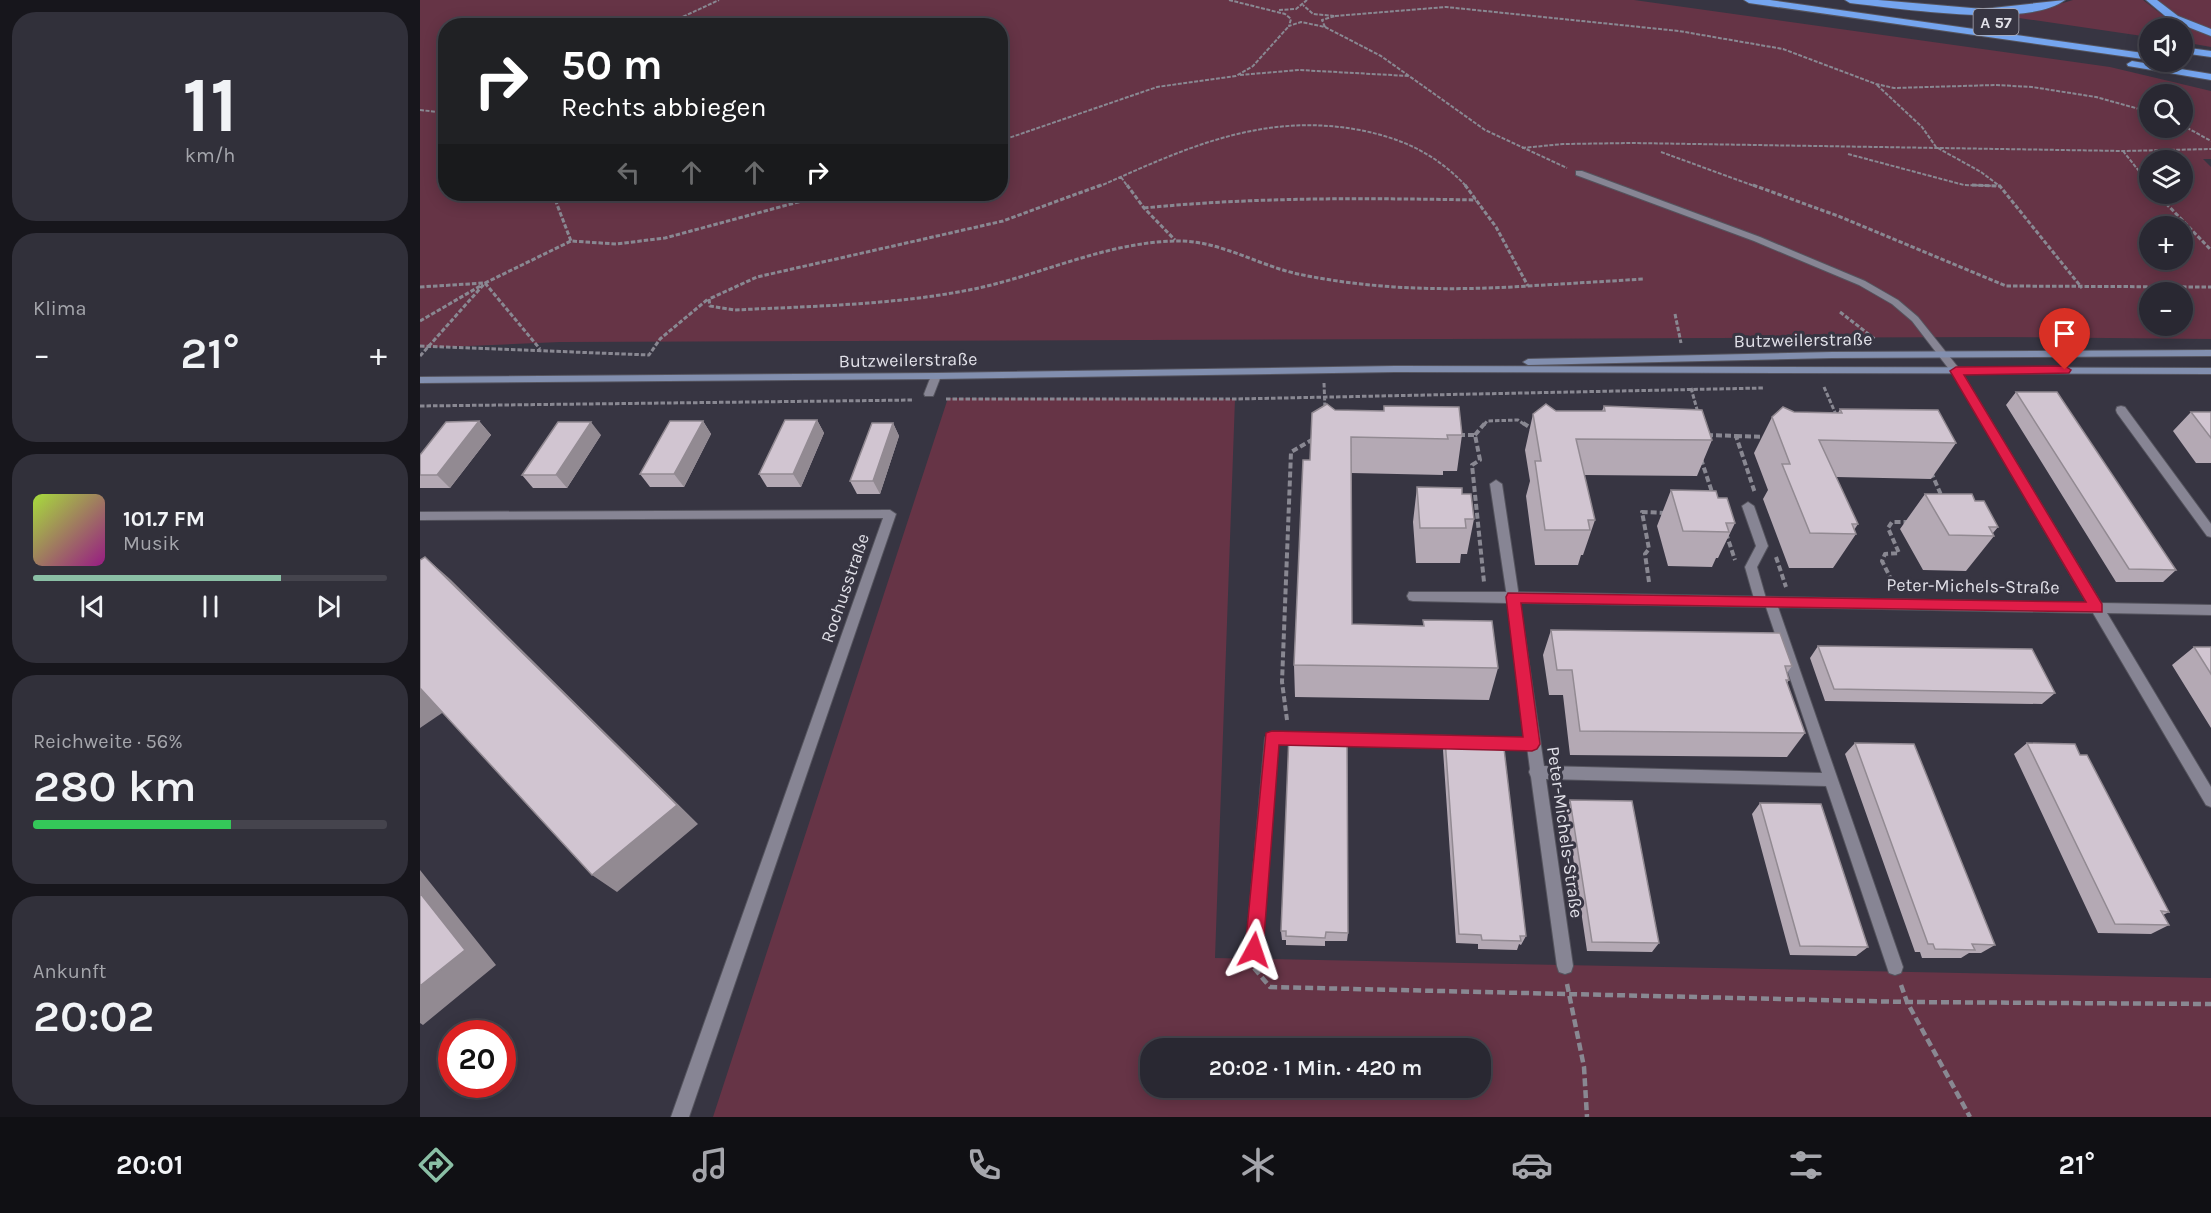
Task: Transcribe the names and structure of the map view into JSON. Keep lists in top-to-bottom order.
{
  "streets": {
    "highway": ["A 57"],
    "main road": ["Butzweilerstraße"],
    "street": ["Peter-Michels-Straße", "Rochusstraße"]
  },
  "page": {
    "tile": [
      ["11", "km/h"],
      "Klima",
      ["Reichweite · 56%", "280 km"],
      ["Ankunft", "20:02"]
    ],
    "map_buttons": ["+", "−"],
    "turn": ["50 m", "Rechts abbiegen"],
    "heat": ["−", "21°", "+"],
    "song": ["101.7 FM", "Musik"],
    "limit": "20",
    "trip": "20:02 · 1 Min. · 420 m",
    "tabs": ["20:01", "21°"]
  }
}
